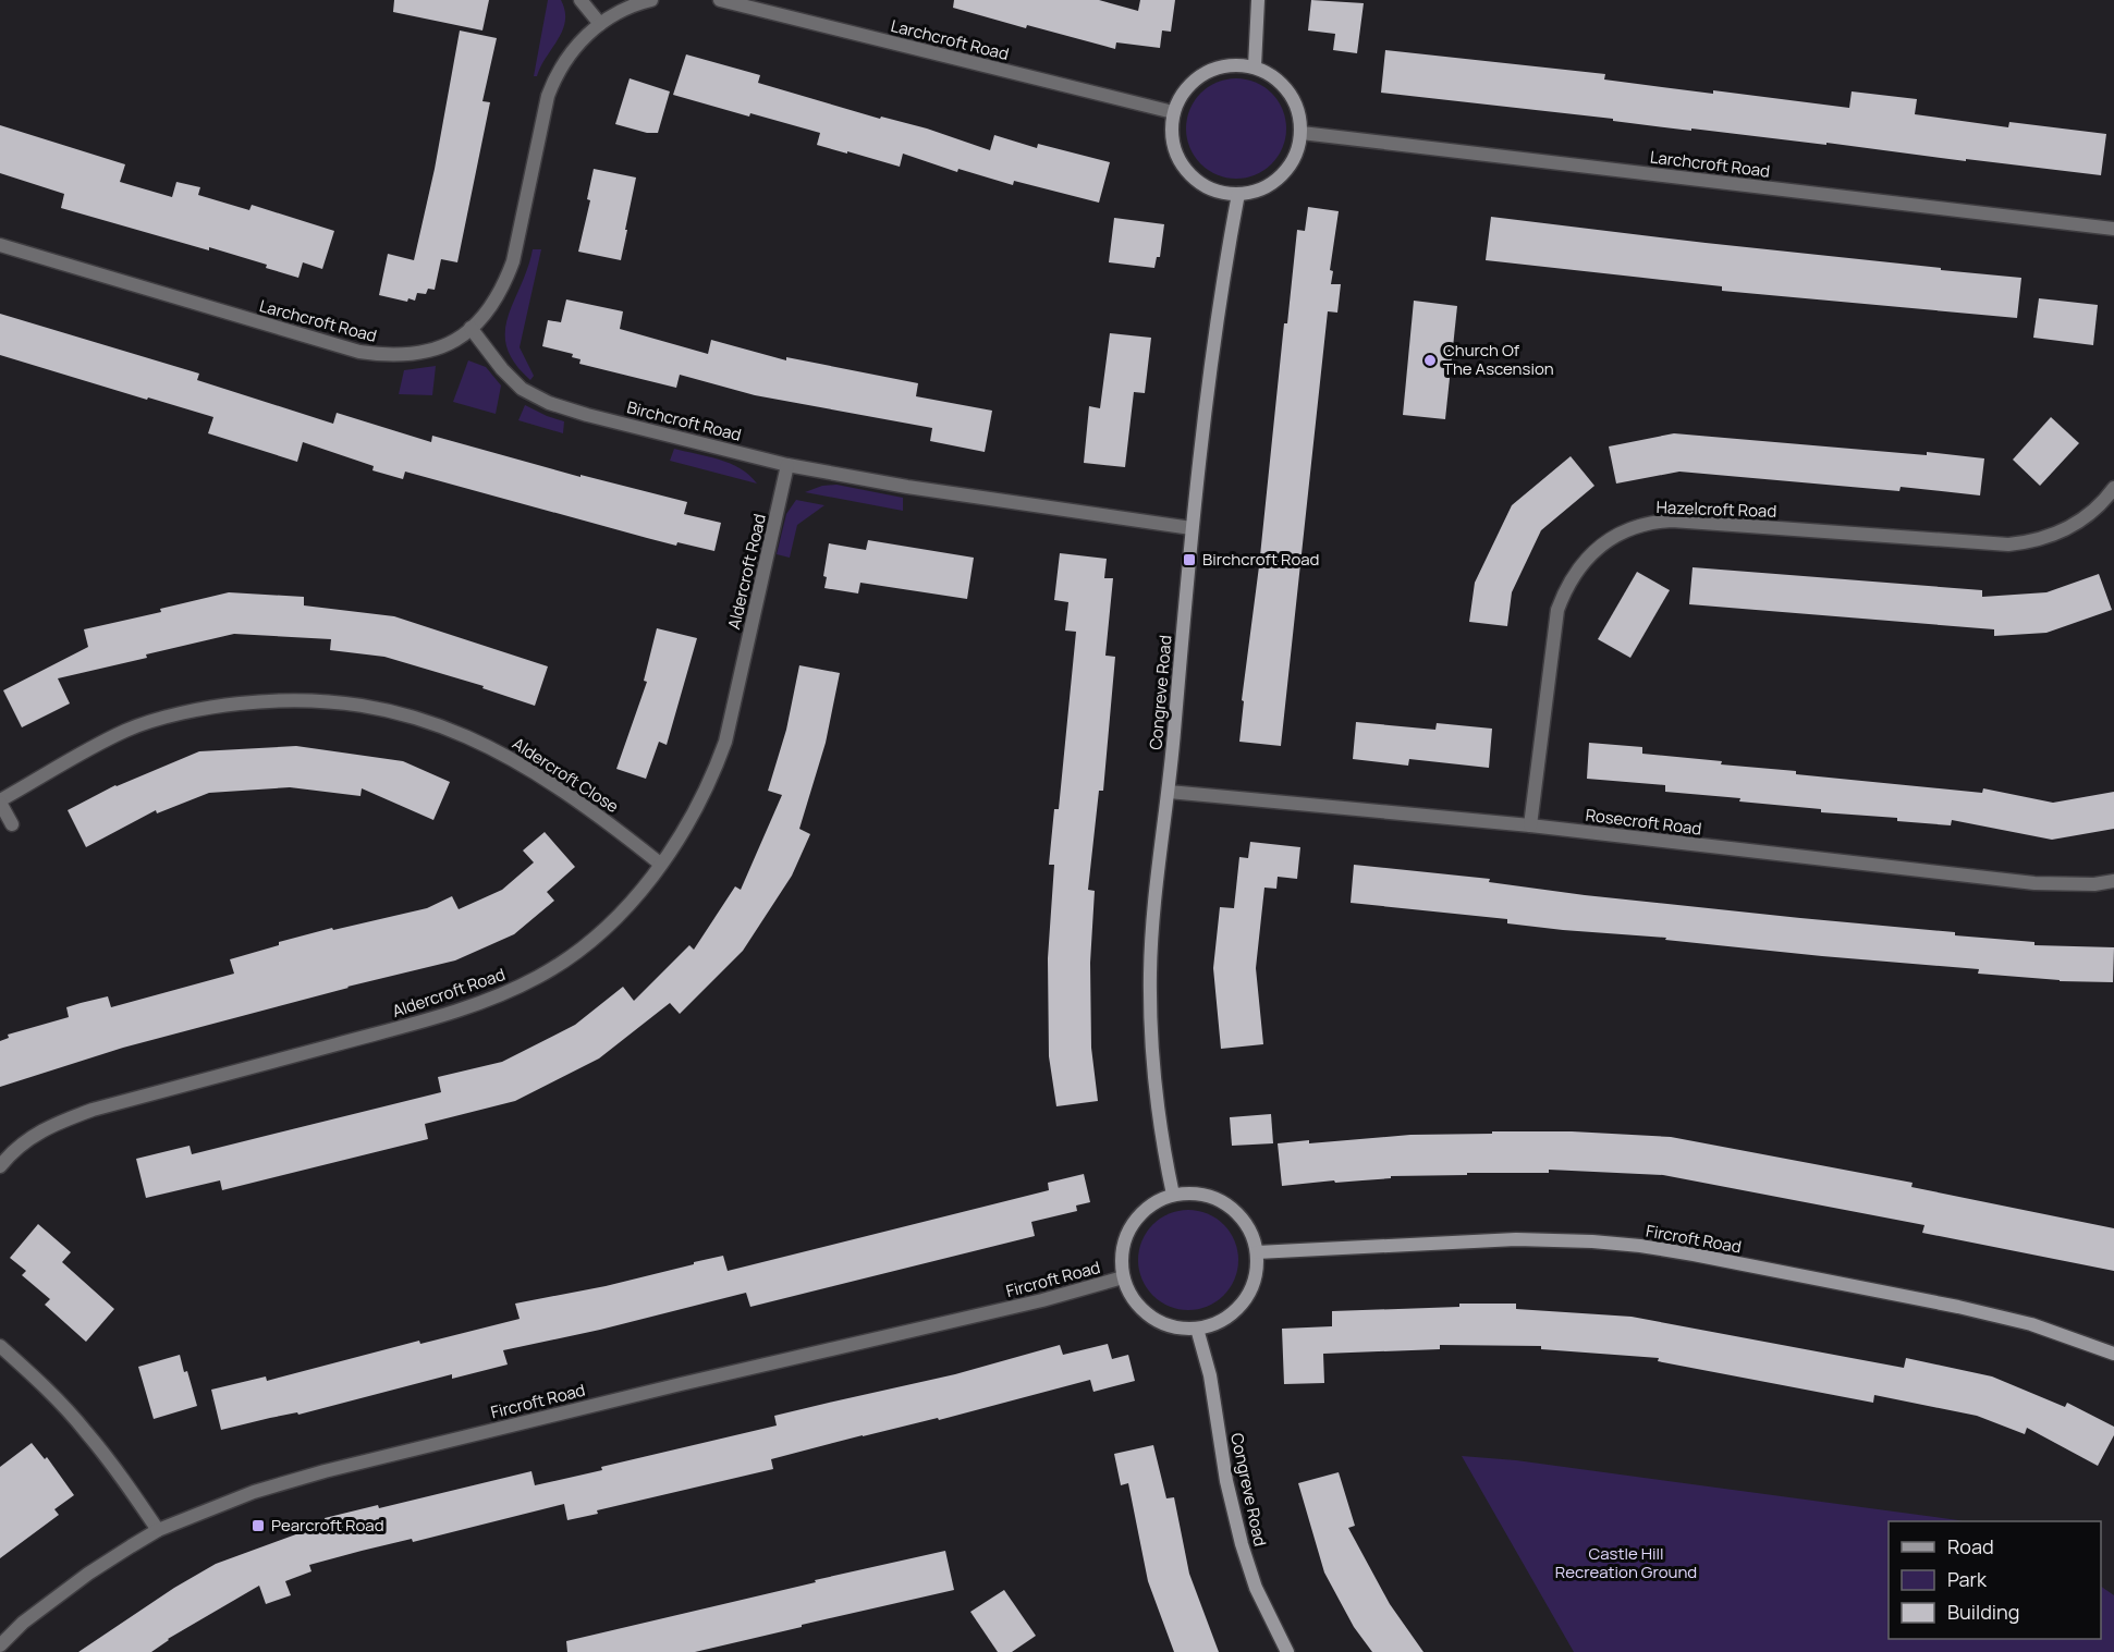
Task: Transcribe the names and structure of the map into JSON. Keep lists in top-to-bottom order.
{
  "streets": {
    "street": [
      "Larchcroft Road",
      "Birchcroft Road",
      "Hazelcroft Road",
      "Aldercroft Road",
      "Congreve Road",
      "Aldercroft Close",
      "Rosecroft Road",
      "Fircroft Road"
    ]
  },
  "crossings": [
    ["Larchcroft Road", "Birchcroft Road"],
    ["Larchcroft Road", "Congreve Road"],
    ["Birchcroft Road", "Aldercroft Road"],
    ["Birchcroft Road", "Congreve Road"],
    ["Hazelcroft Road", "Rosecroft Road"],
    ["Aldercroft Road", "Aldercroft Close"],
    ["Congreve Road", "Rosecroft Road"],
    ["Congreve Road", "Fircroft Road"]
  ],
  "parks": ["Castle Hill Recreation Ground"],
  "places": {
    "other": ["Church Of The Ascension"],
    "transit": ["Birchcroft Road", "Pearcroft Road"]
  },
  "legend": ["Road", "Park", "Building"]
}
